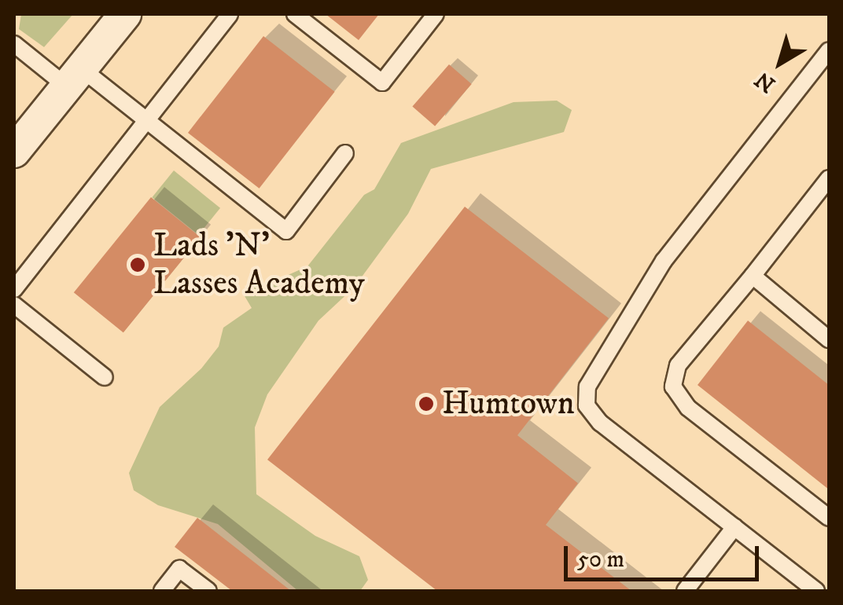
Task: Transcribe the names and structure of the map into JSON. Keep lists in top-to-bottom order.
{
  "places": ["Lads 'N' Lasses Academy", "Humtown"],
  "scale_bar": "50 m",
  "north": "bottom left"
}
